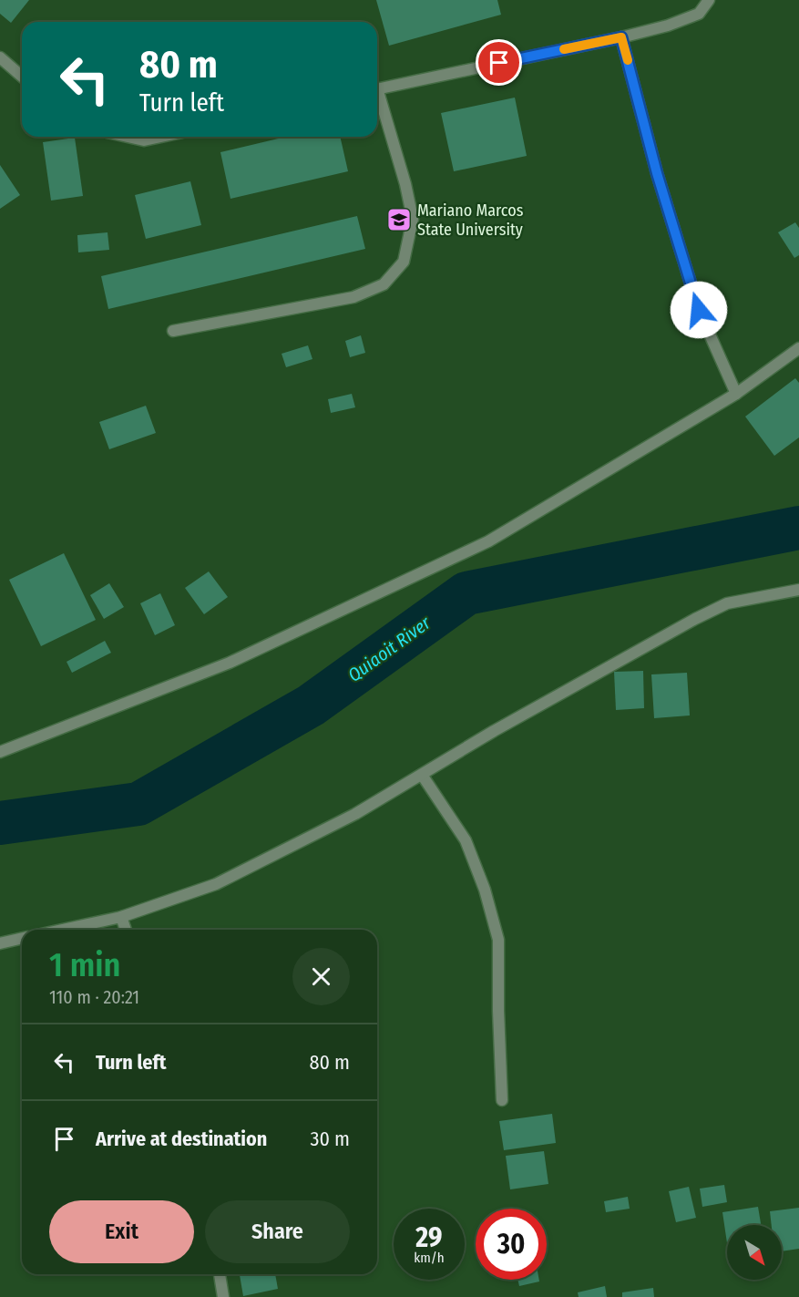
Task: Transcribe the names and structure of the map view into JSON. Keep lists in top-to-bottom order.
{
  "water": ["Quiaoit River"],
  "places": {
    "school or university": ["Mariano Marcos State University"]
  },
  "north": "bottom right",
  "page": {
    "turn": ["80 m", "Turn left"],
    "heading": ["1 min", "110 m · 20:21"],
    "list": [
      {
        "name": "Turn left",
        "value": "80 m"
      },
      {
        "name": "Arrive at destination",
        "value": "30 m"
      }
    ],
    "buttons": ["Exit", "Share"],
    "speed": "29 km/h",
    "limit": "30"
  }
}
